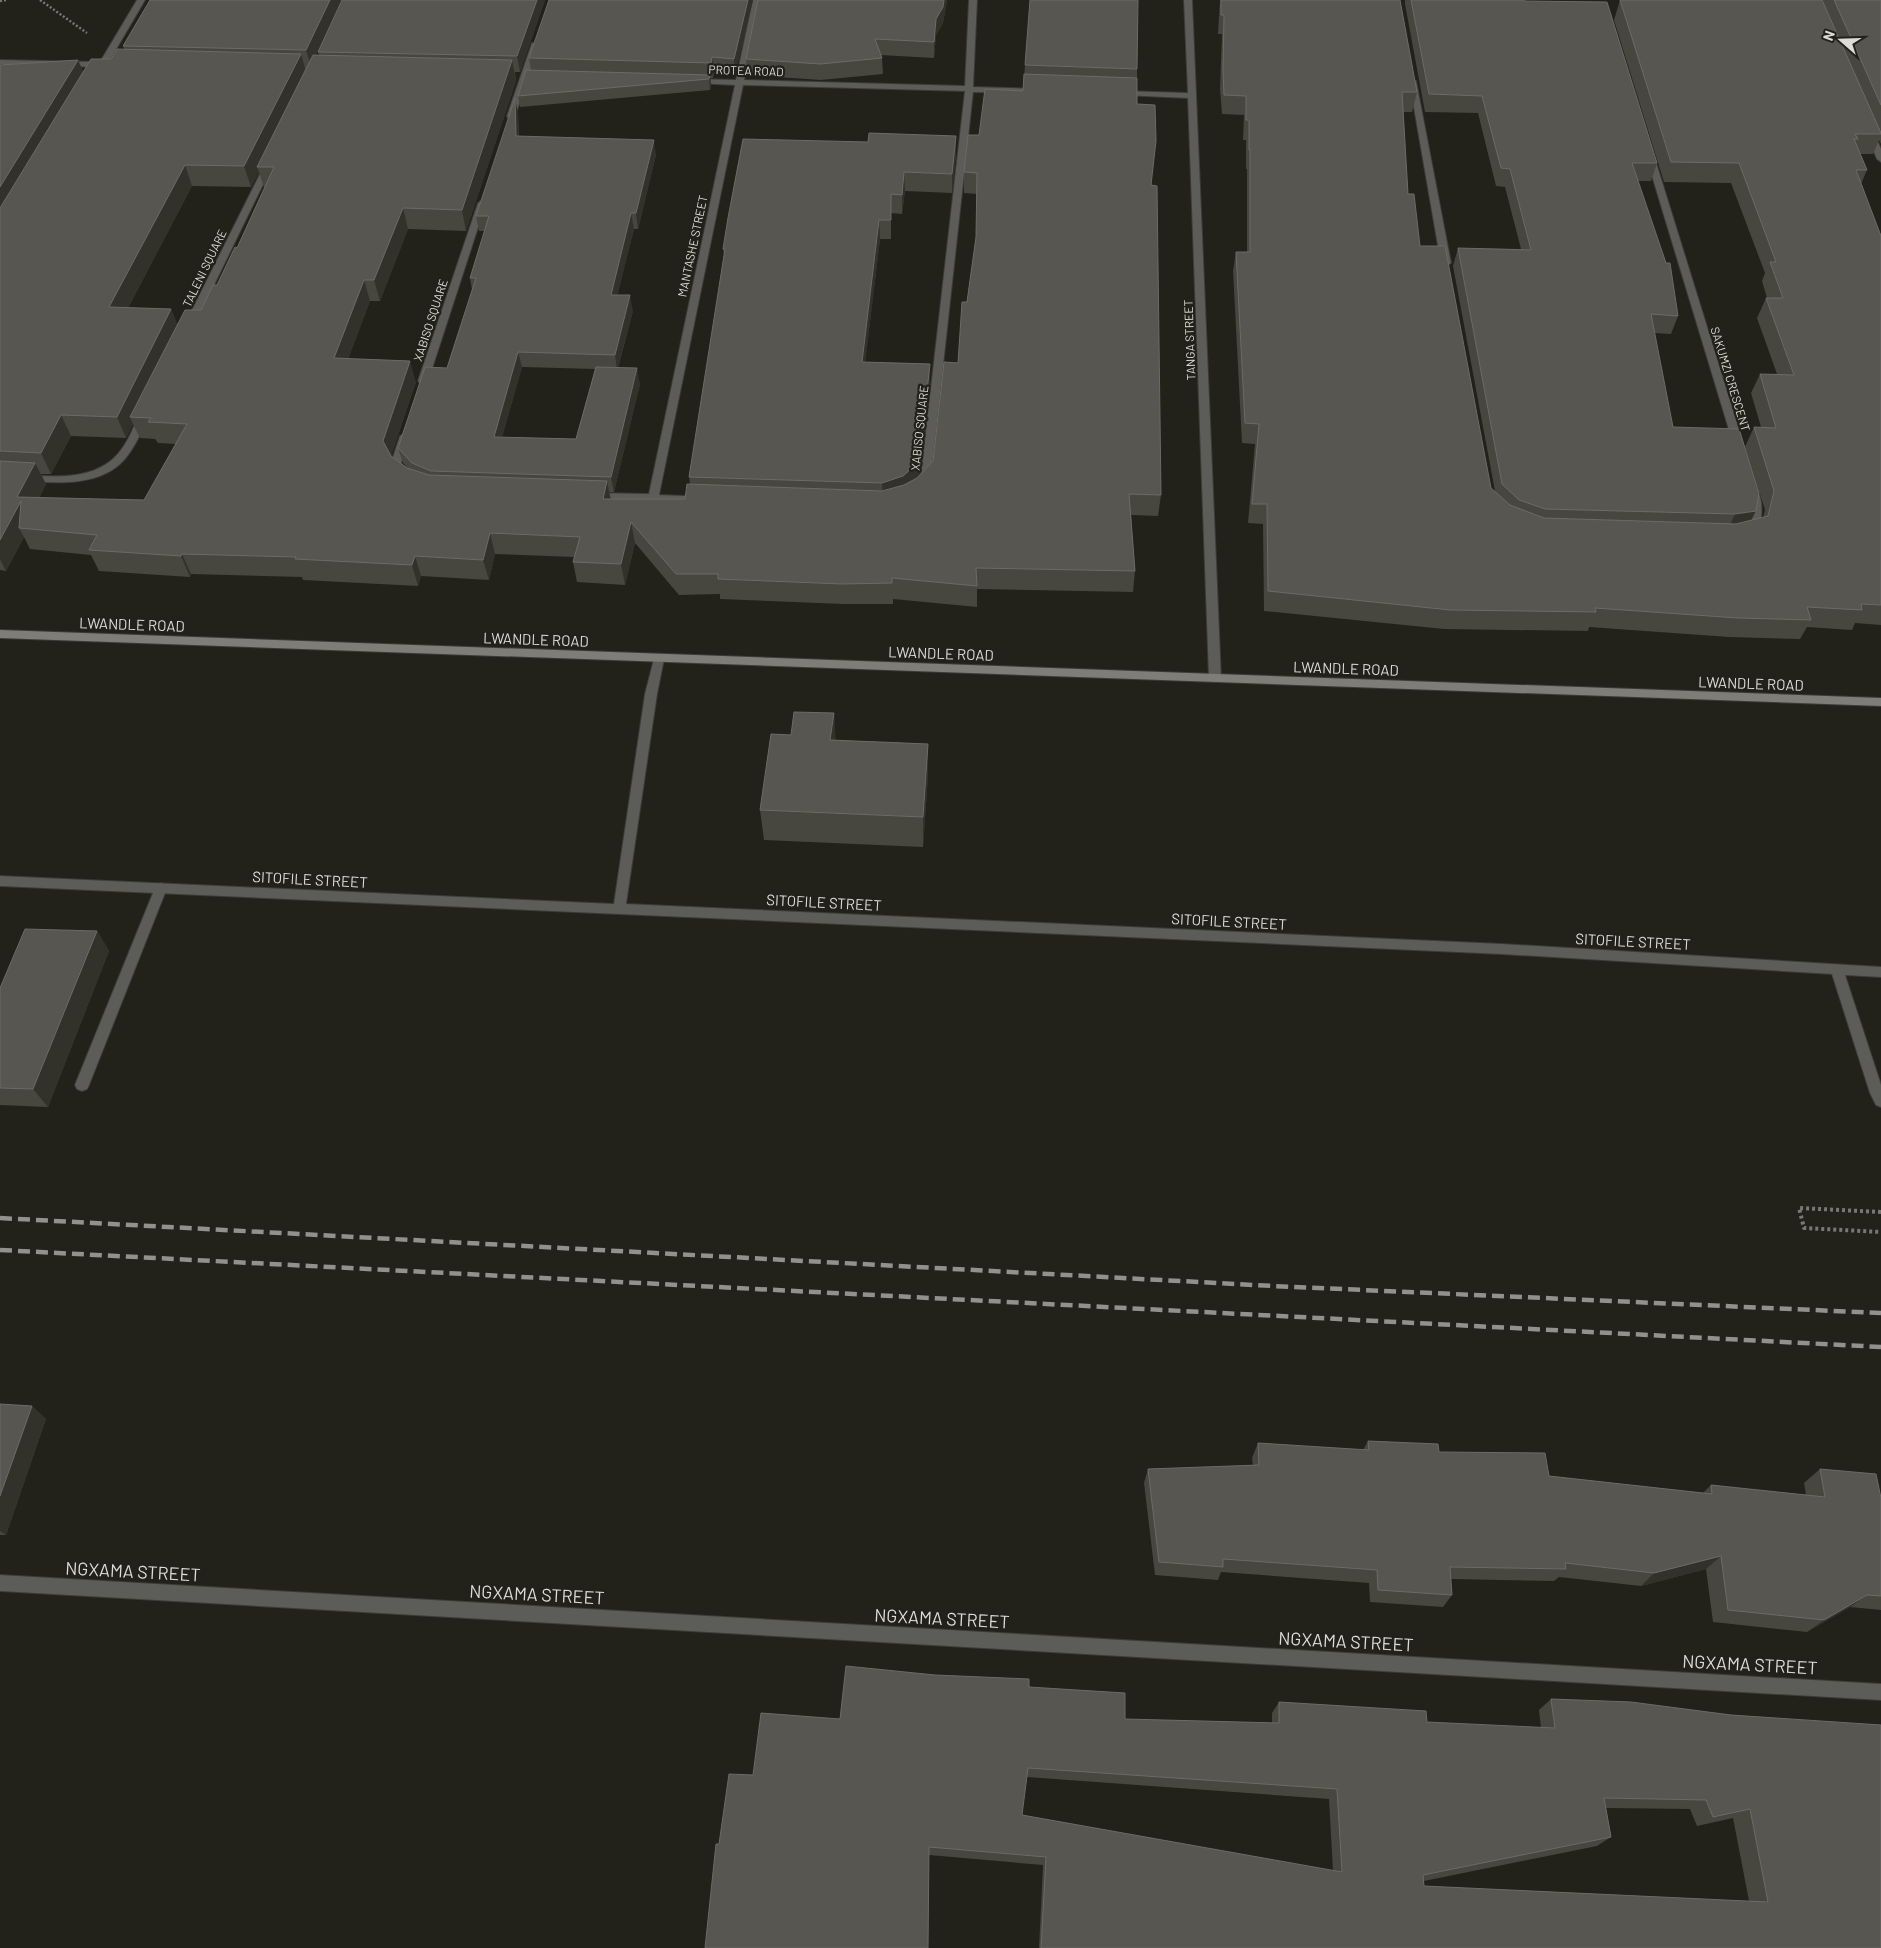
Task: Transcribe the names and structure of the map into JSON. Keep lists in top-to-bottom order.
{
  "streets": {
    "street": [
      "PROTEA ROAD",
      "MANTASHE STREET",
      "TALENI SQUARE",
      "XABISO SQUARE",
      "TANGA STREET",
      "SAKUMZI CRESCENT",
      "LWANDLE ROAD",
      "SITOFILE STREET",
      "NGXAMA STREET"
    ]
  },
  "crossings": [
    ["PROTEA ROAD", "MANTASHE STREET"],
    ["PROTEA ROAD", "XABISO SQUARE"],
    ["TANGA STREET", "LWANDLE ROAD"]
  ],
  "north": "left"
}
